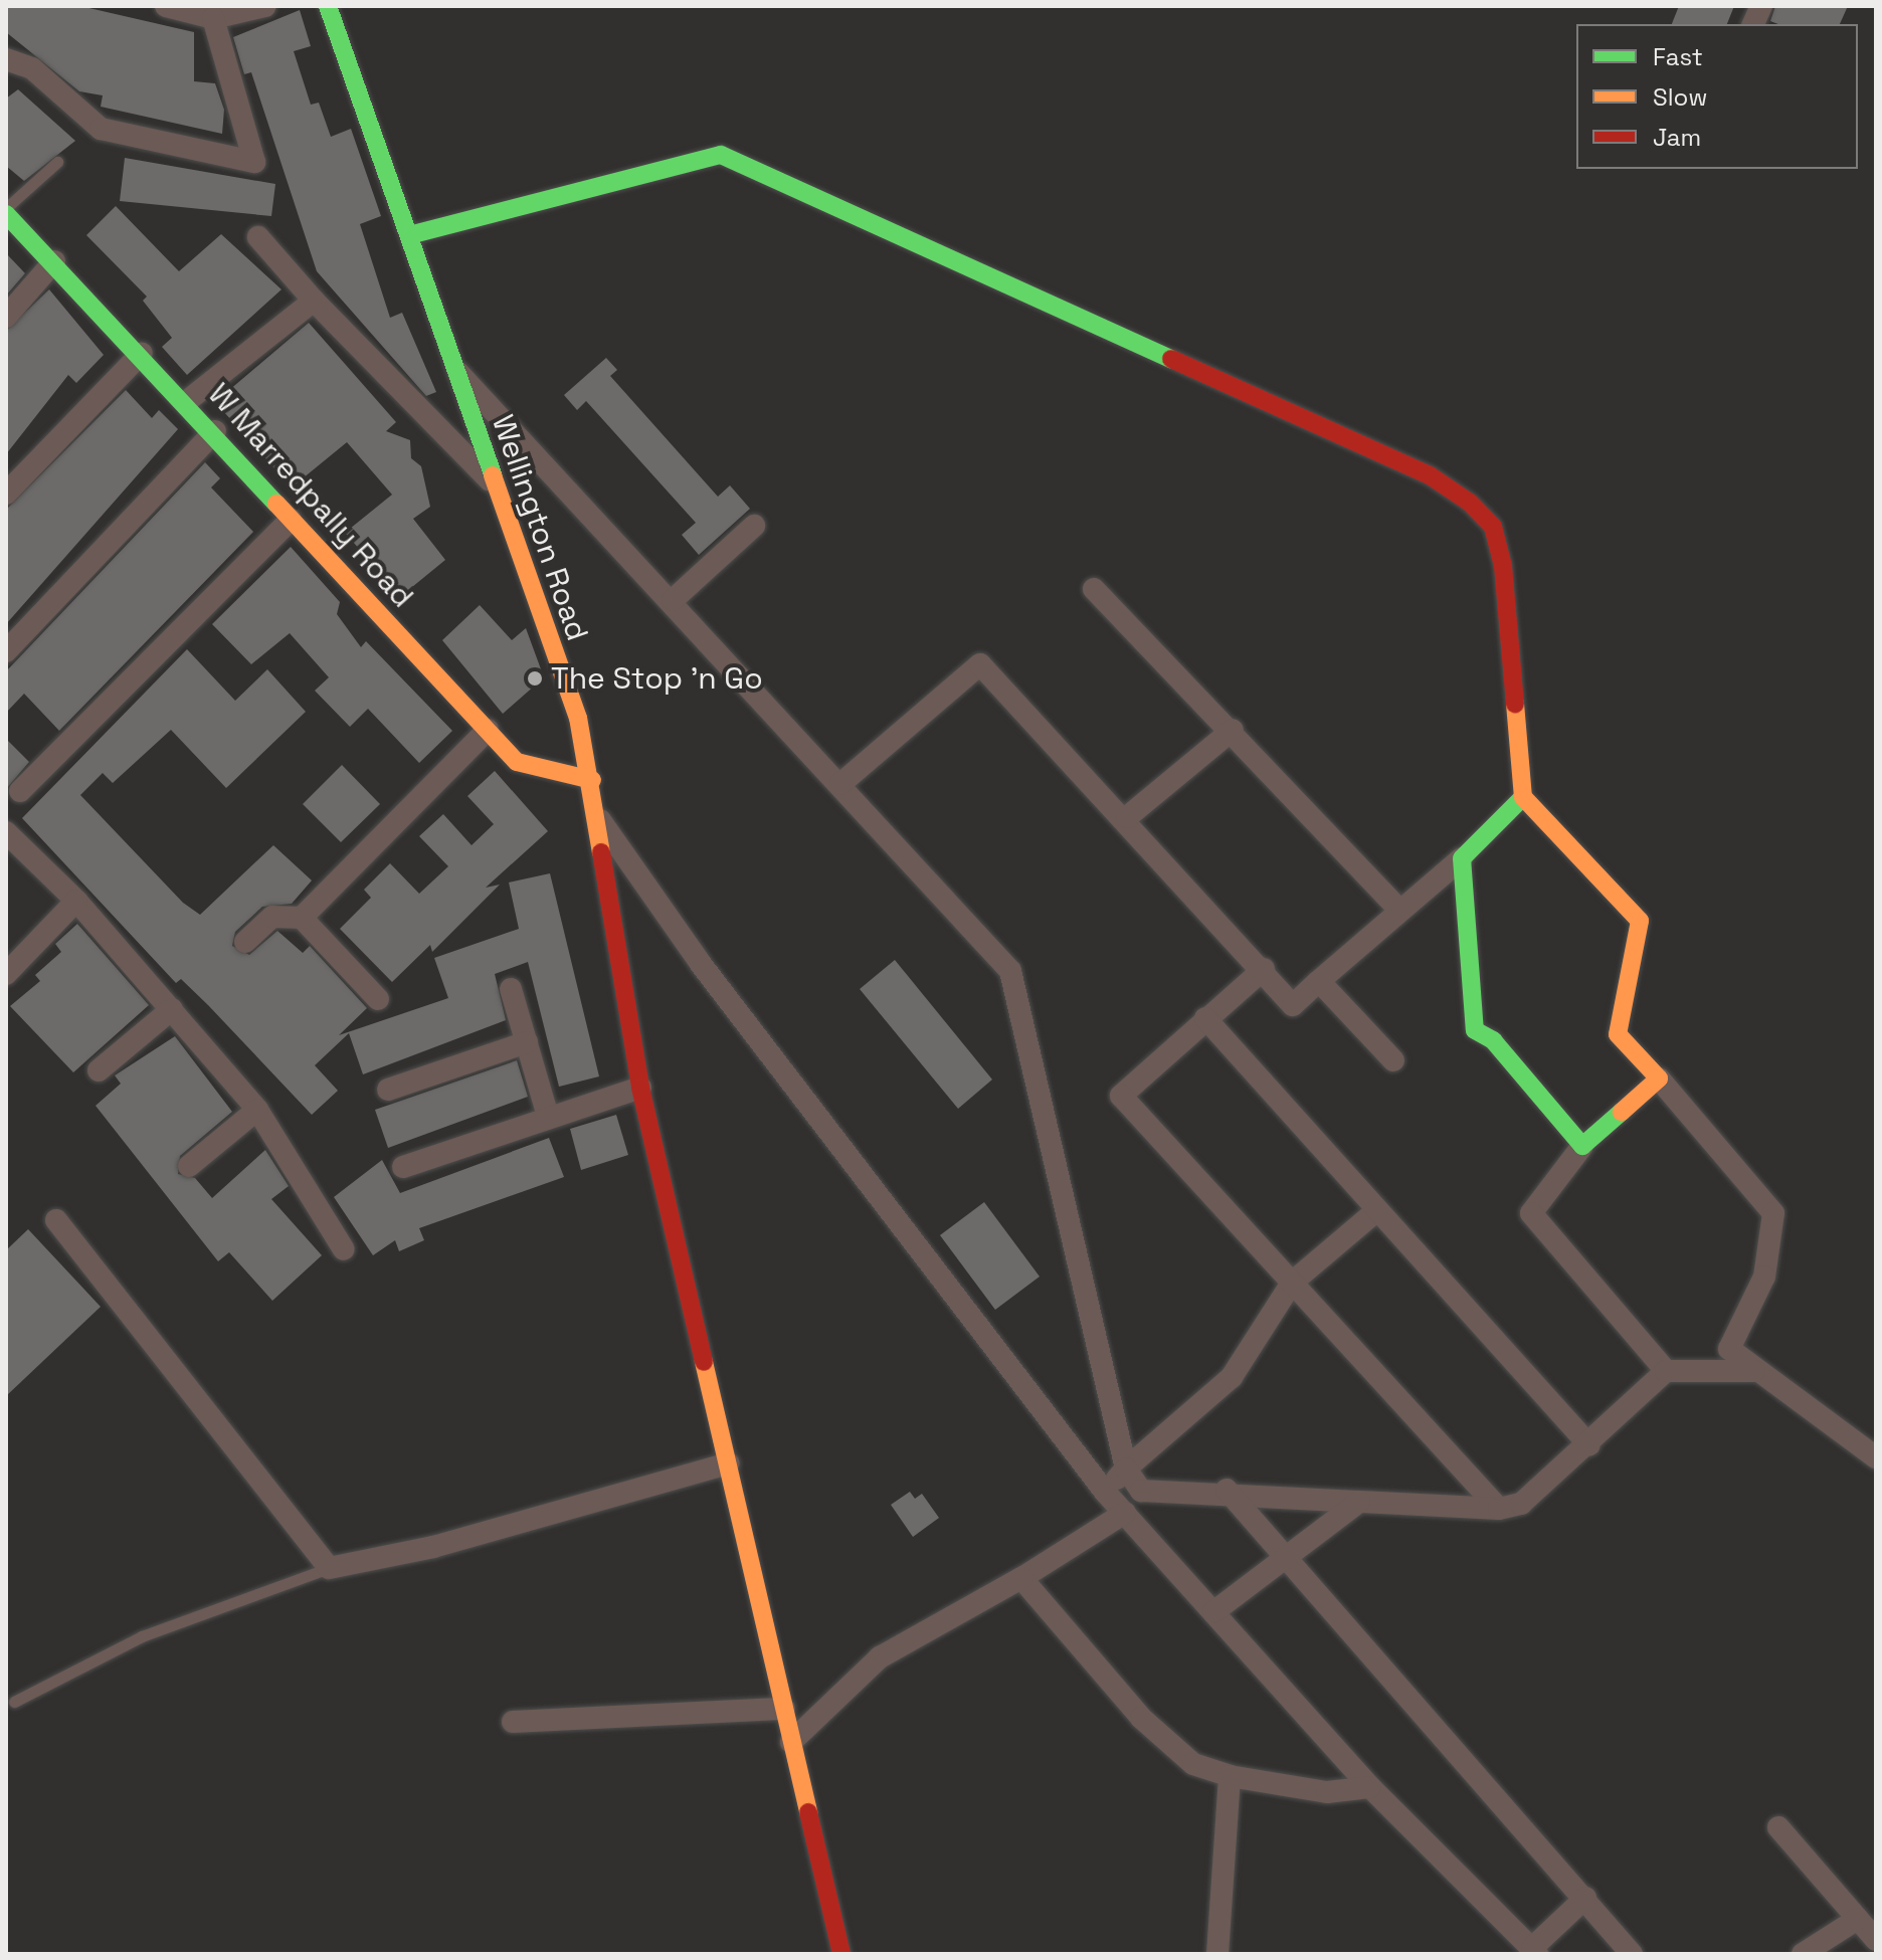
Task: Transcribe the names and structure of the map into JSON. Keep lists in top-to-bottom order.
{
  "streets": {
    "main road": ["W Marredpally Road", "Wellington Road"]
  },
  "crossings": [
    ["W Marredpally Road", "Wellington Road"]
  ],
  "places": ["The Stop 'n Go"],
  "legend": ["Fast", "Slow", "Jam"]
}
